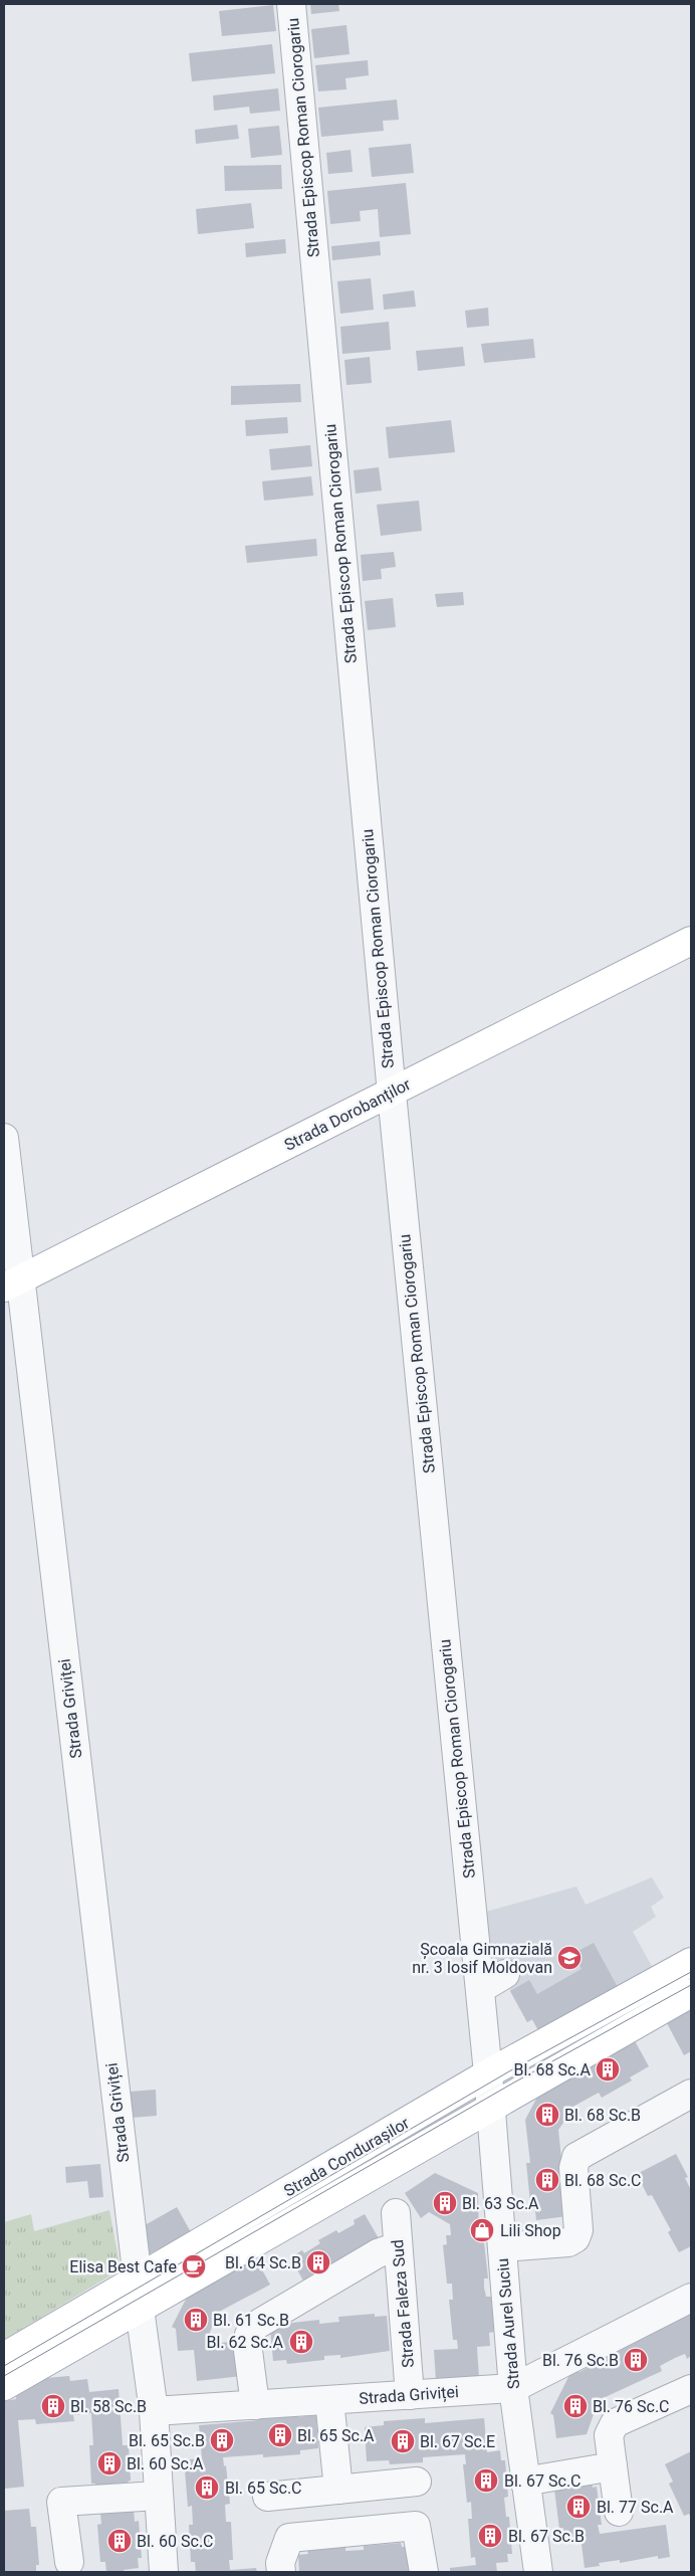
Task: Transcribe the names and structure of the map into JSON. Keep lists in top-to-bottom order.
{
  "streets": {
    "main road": ["Strada Dorobanților", "Strada Condurașilor"],
    "street": [
      "Strada Episcop Roman Ciorogariu",
      "Strada Griviței",
      "Strada Faleza Sud",
      "Strada Aurel Suciu"
    ]
  },
  "crossings": [
    ["Strada Episcop Roman Ciorogariu", "Strada Dorobanților"],
    ["Strada Episcop Roman Ciorogariu", "Strada Condurașilor"],
    ["Strada Episcop Roman Ciorogariu", "Strada Aurel Suciu"],
    ["Strada Dorobanților", "Strada Griviței"],
    ["Strada Griviței", "Strada Condurașilor"],
    ["Strada Griviței", "Strada Faleza Sud"],
    ["Strada Griviței", "Strada Aurel Suciu"],
    ["Strada Condurașilor", "Strada Aurel Suciu"]
  ],
  "places": {
    "school or university": ["Școala Gimnazială nr. 3 Iosif Moldovan"],
    "building": [
      "Bl. 68 Sc.A",
      "Bl. 68 Sc.B",
      "Bl. 68 Sc.C",
      "Bl. 63 Sc.A",
      "Bl. 64 Sc.B",
      "Bl. 61 Sc.B",
      "Bl. 62 Sc.A",
      "Bl. 76 Sc.B",
      "Bl. 58 Sc.B",
      "Bl. 76 Sc.C",
      "Bl. 65 Sc.A",
      "Bl. 65 Sc.B",
      "Bl. 67 Sc.E",
      "Bl. 60 Sc.A",
      "Bl. 67 Sc.C",
      "Bl. 65 Sc.C",
      "Bl. 77 Sc.A",
      "Bl. 67 Sc.B",
      "Bl. 60 Sc.C"
    ],
    "shop": ["Lili Shop"],
    "cafe": ["Elisa Best Cafe"]
  }
}
